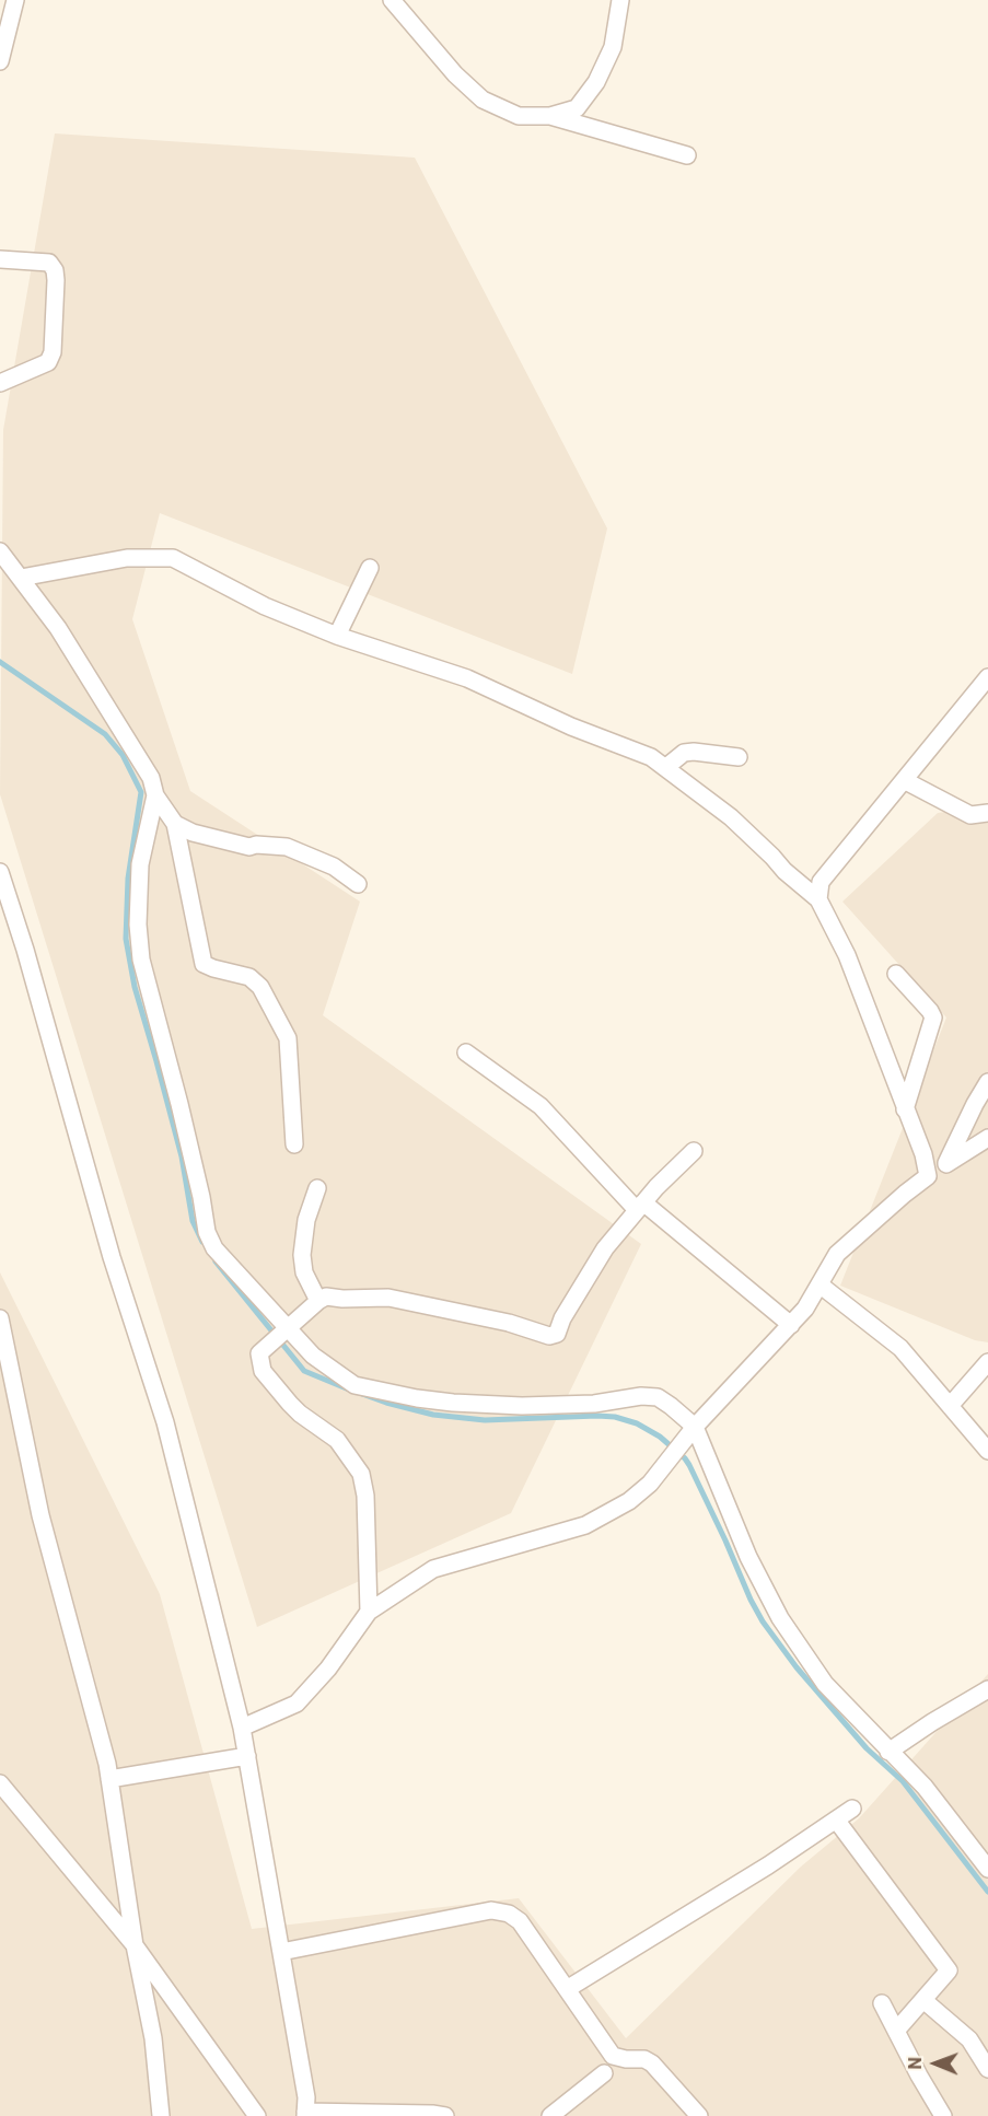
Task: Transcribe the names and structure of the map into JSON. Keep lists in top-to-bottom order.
{
  "north": "left"
}
